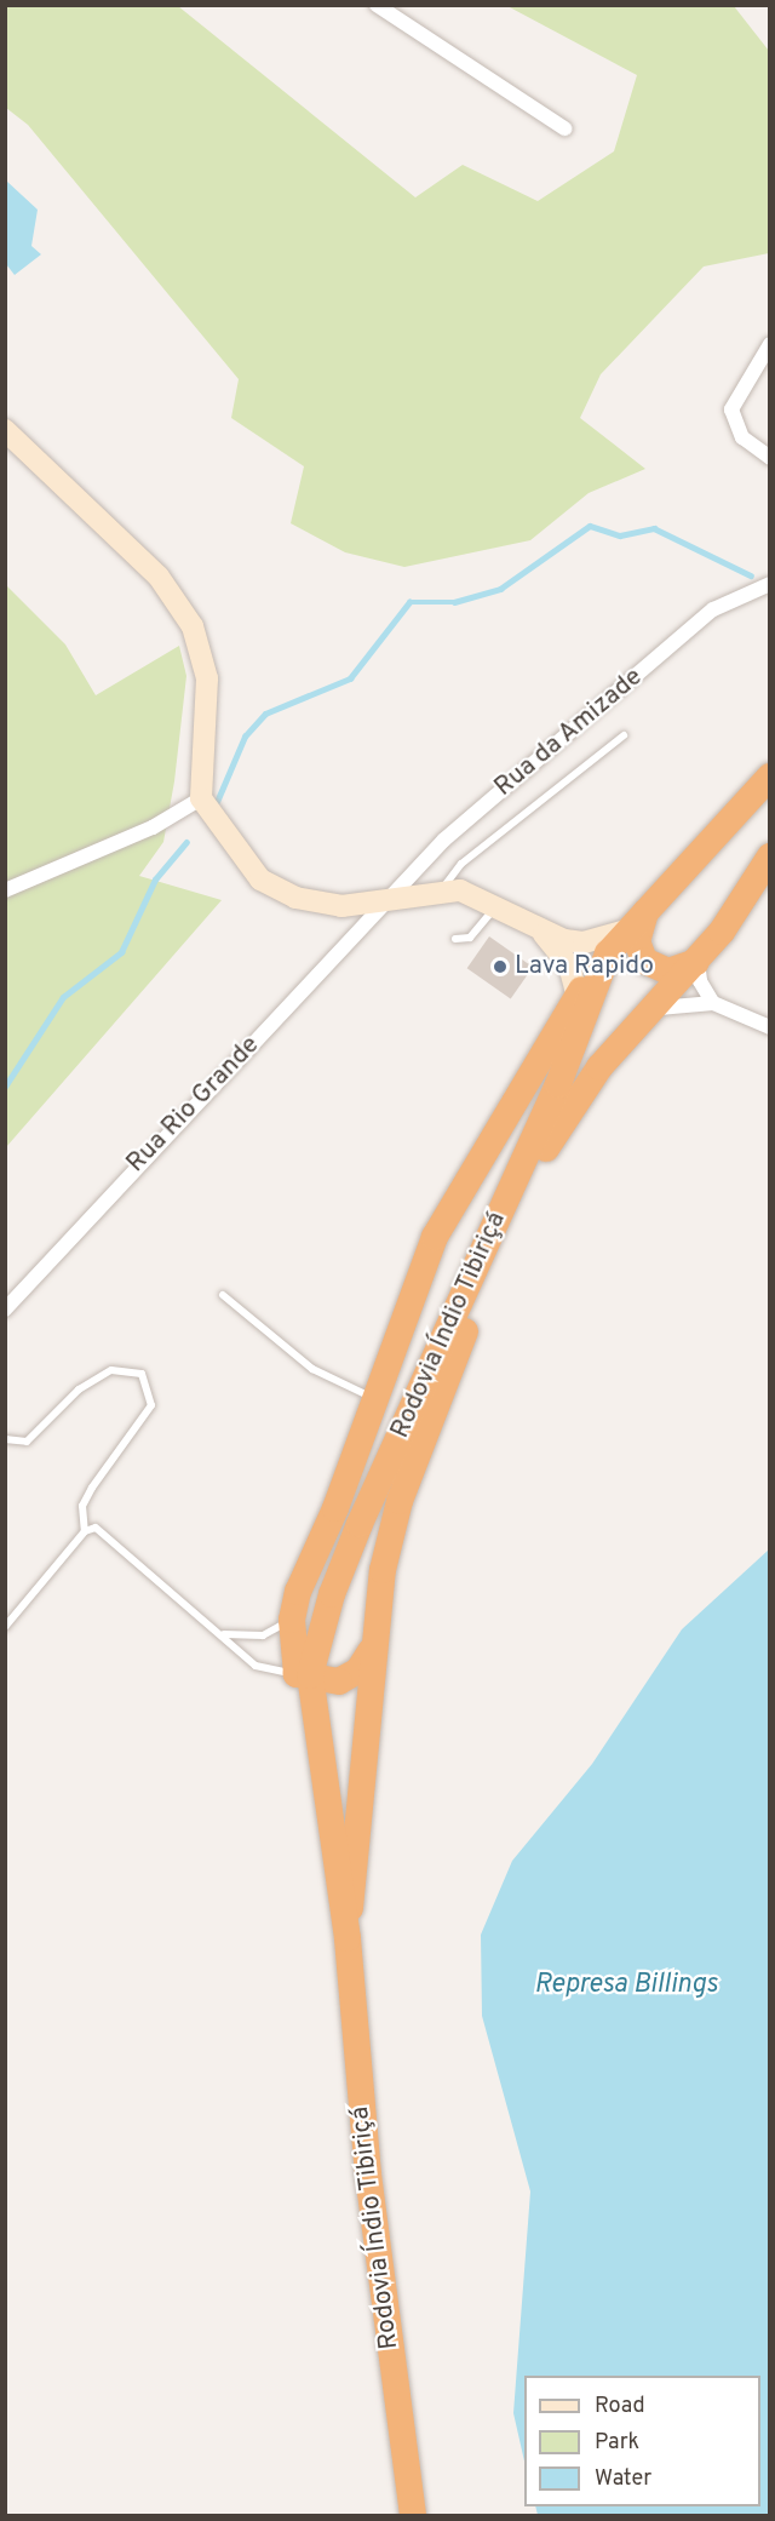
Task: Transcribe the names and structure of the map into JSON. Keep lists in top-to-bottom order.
{
  "streets": {
    "highway": ["Rodovia Índio Tibiriçá"],
    "street": ["Rua da Amizade", "Rua Rio Grande"]
  },
  "crossings": [
    ["Rua da Amizade", "Rua Rio Grande"]
  ],
  "water": ["Represa Billings"],
  "places": ["Lava Rapido"],
  "legend": ["Road", "Park", "Water"]
}
